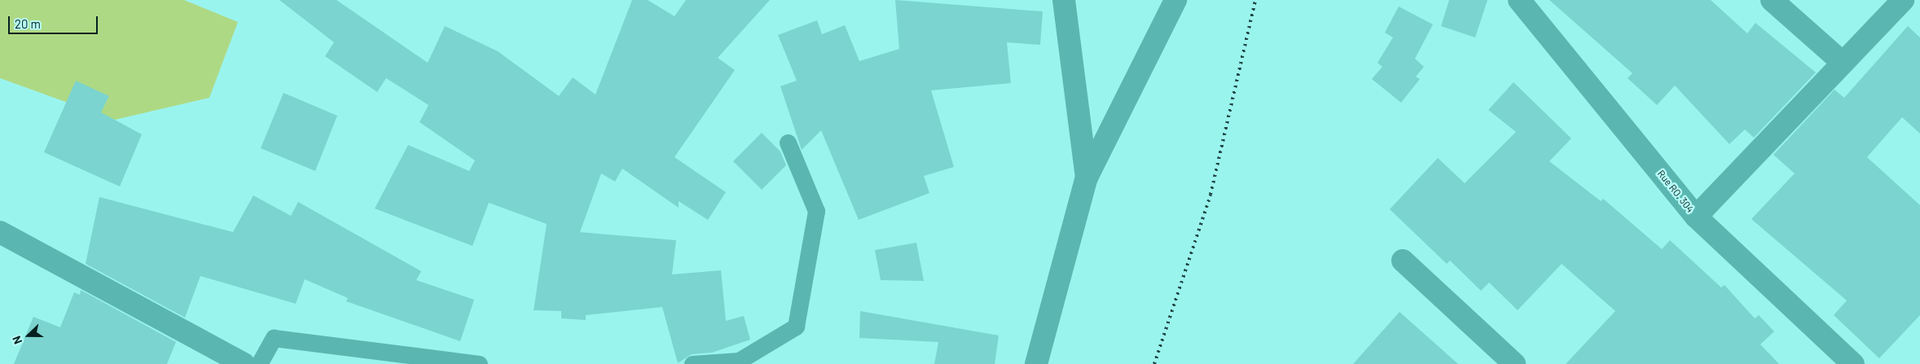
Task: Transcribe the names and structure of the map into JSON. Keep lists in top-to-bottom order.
{
  "streets": {
    "street": ["Rue RO. 304"]
  },
  "scale_bar": "20 m",
  "north": "left"
}
